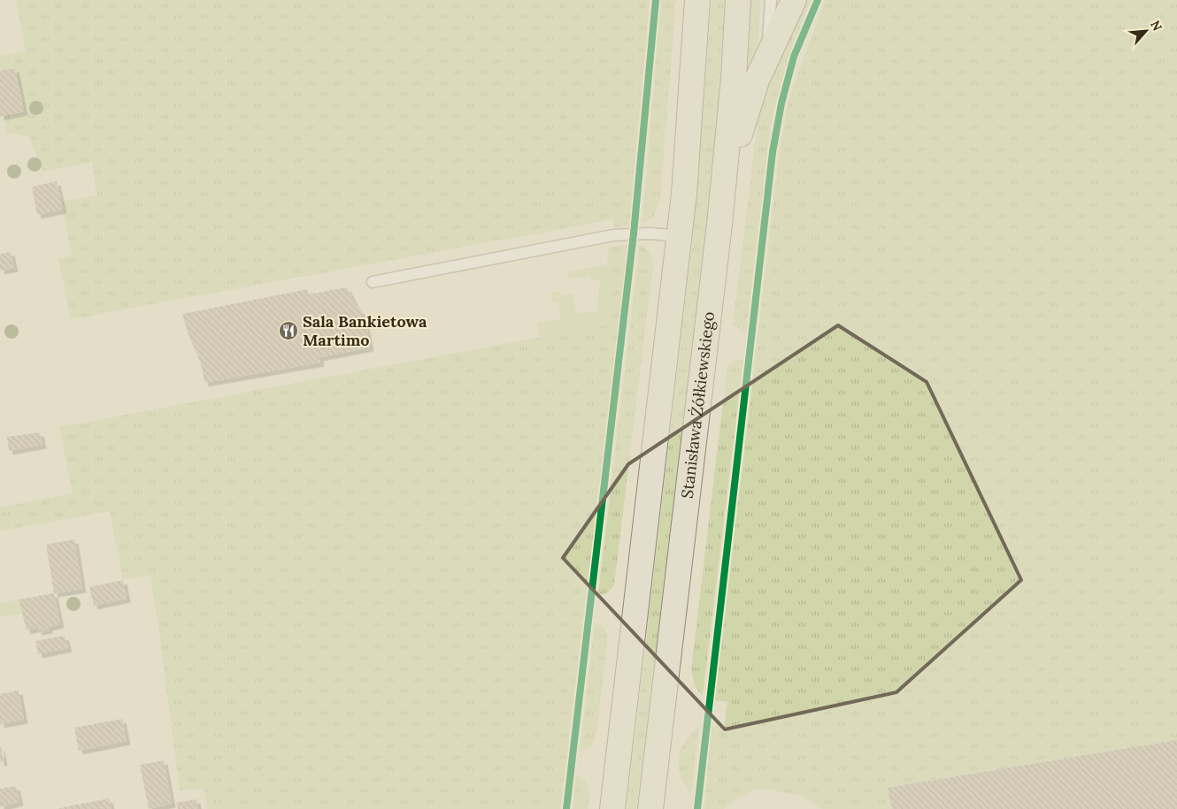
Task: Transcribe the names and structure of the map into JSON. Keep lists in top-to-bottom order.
{
  "streets": {
    "main road": ["Stanisława Żółkiewskiego"]
  },
  "places": {
    "restaurant": ["Sala Bankietowa Martimo"]
  },
  "north": "top right"
}
